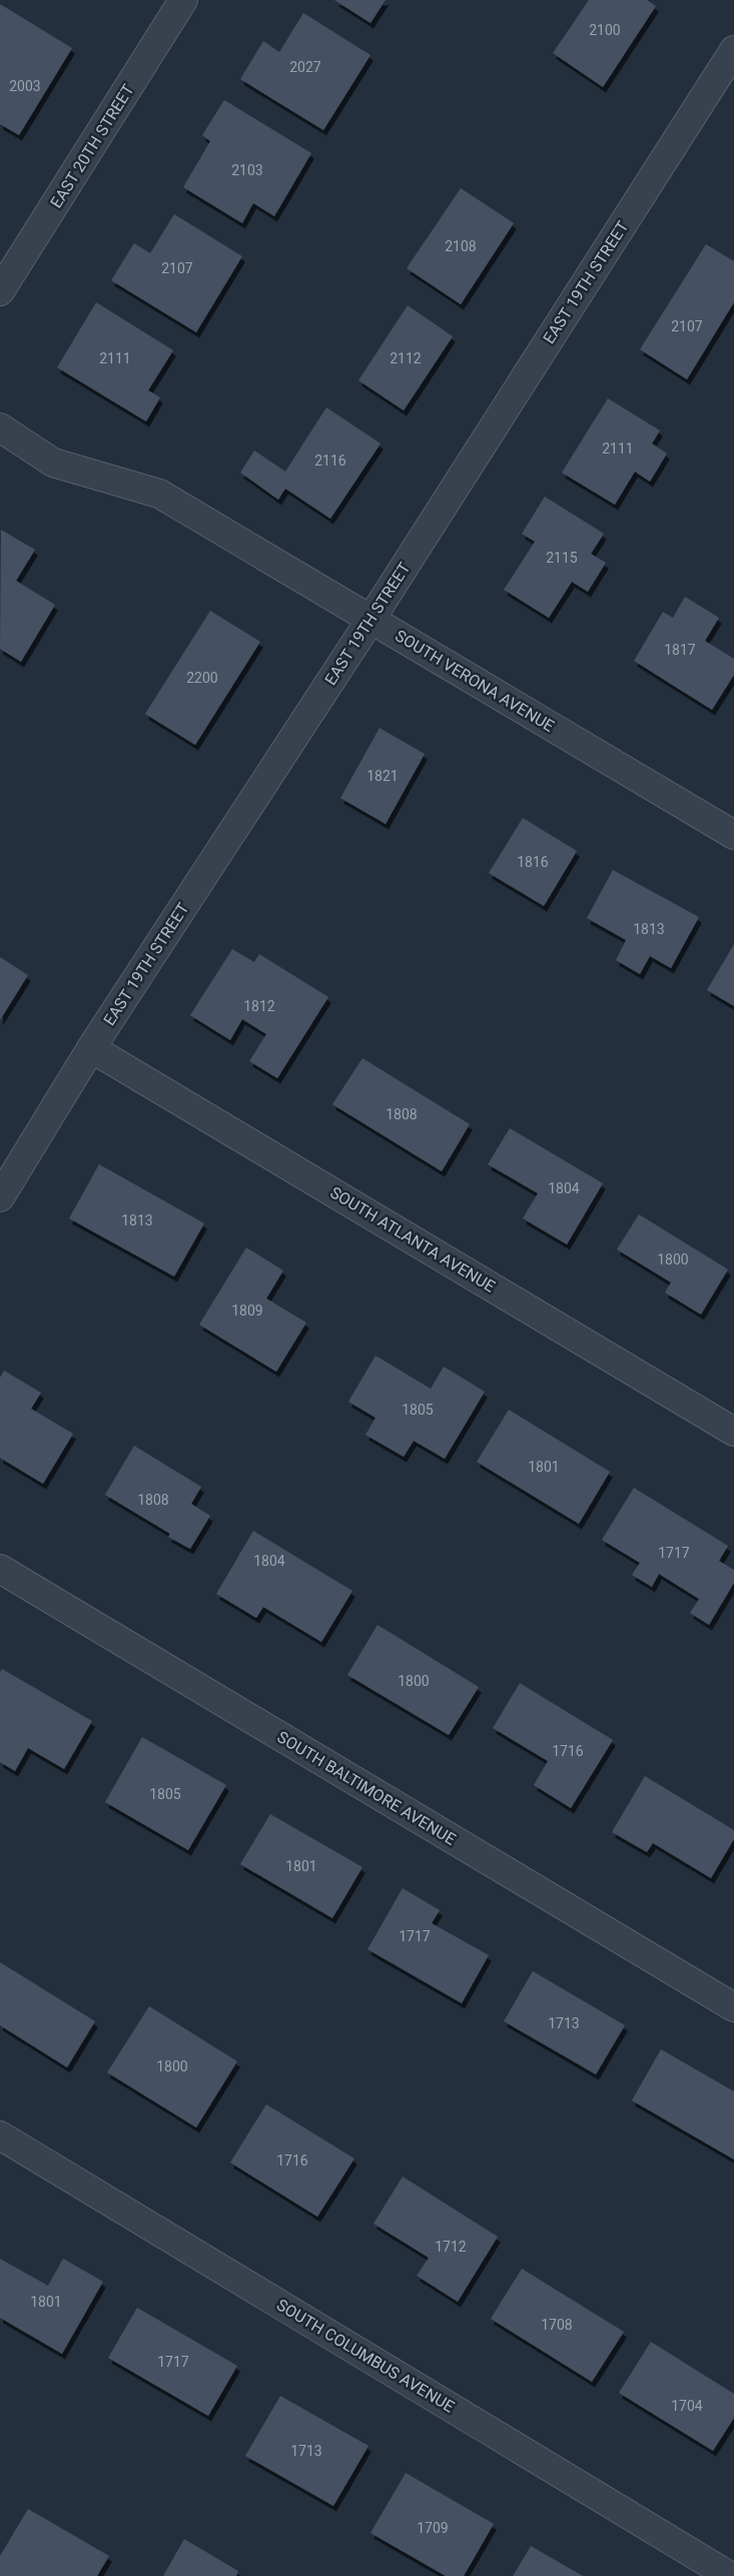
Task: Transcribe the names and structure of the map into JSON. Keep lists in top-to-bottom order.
{
  "streets": {
    "street": [
      "EAST 20TH STREET",
      "EAST 19TH STREET",
      "SOUTH VERONA AVENUE",
      "SOUTH ATLANTA AVENUE",
      "SOUTH BALTIMORE AVENUE",
      "SOUTH COLUMBUS AVENUE"
    ]
  },
  "crossings": [
    ["EAST 19TH STREET", "SOUTH VERONA AVENUE"],
    ["EAST 19TH STREET", "SOUTH ATLANTA AVENUE"]
  ],
  "house_numbers": [
    "2100",
    "2027",
    "2003",
    "2103",
    "2108",
    "2107",
    "2107",
    "2111",
    "2112",
    "2111",
    "2116",
    "2115",
    "1817",
    "2200",
    "1821",
    "1816",
    "1813",
    "1812",
    "1808",
    "1804",
    "1813",
    "1800",
    "1809",
    "1805",
    "1801",
    "1808",
    "1717",
    "1804",
    "1800",
    "1716",
    "1805",
    "1801",
    "1717",
    "1713",
    "1800",
    "1716",
    "1712",
    "1801",
    "1708",
    "1717",
    "1704",
    "1713",
    "1709"
  ]
}
